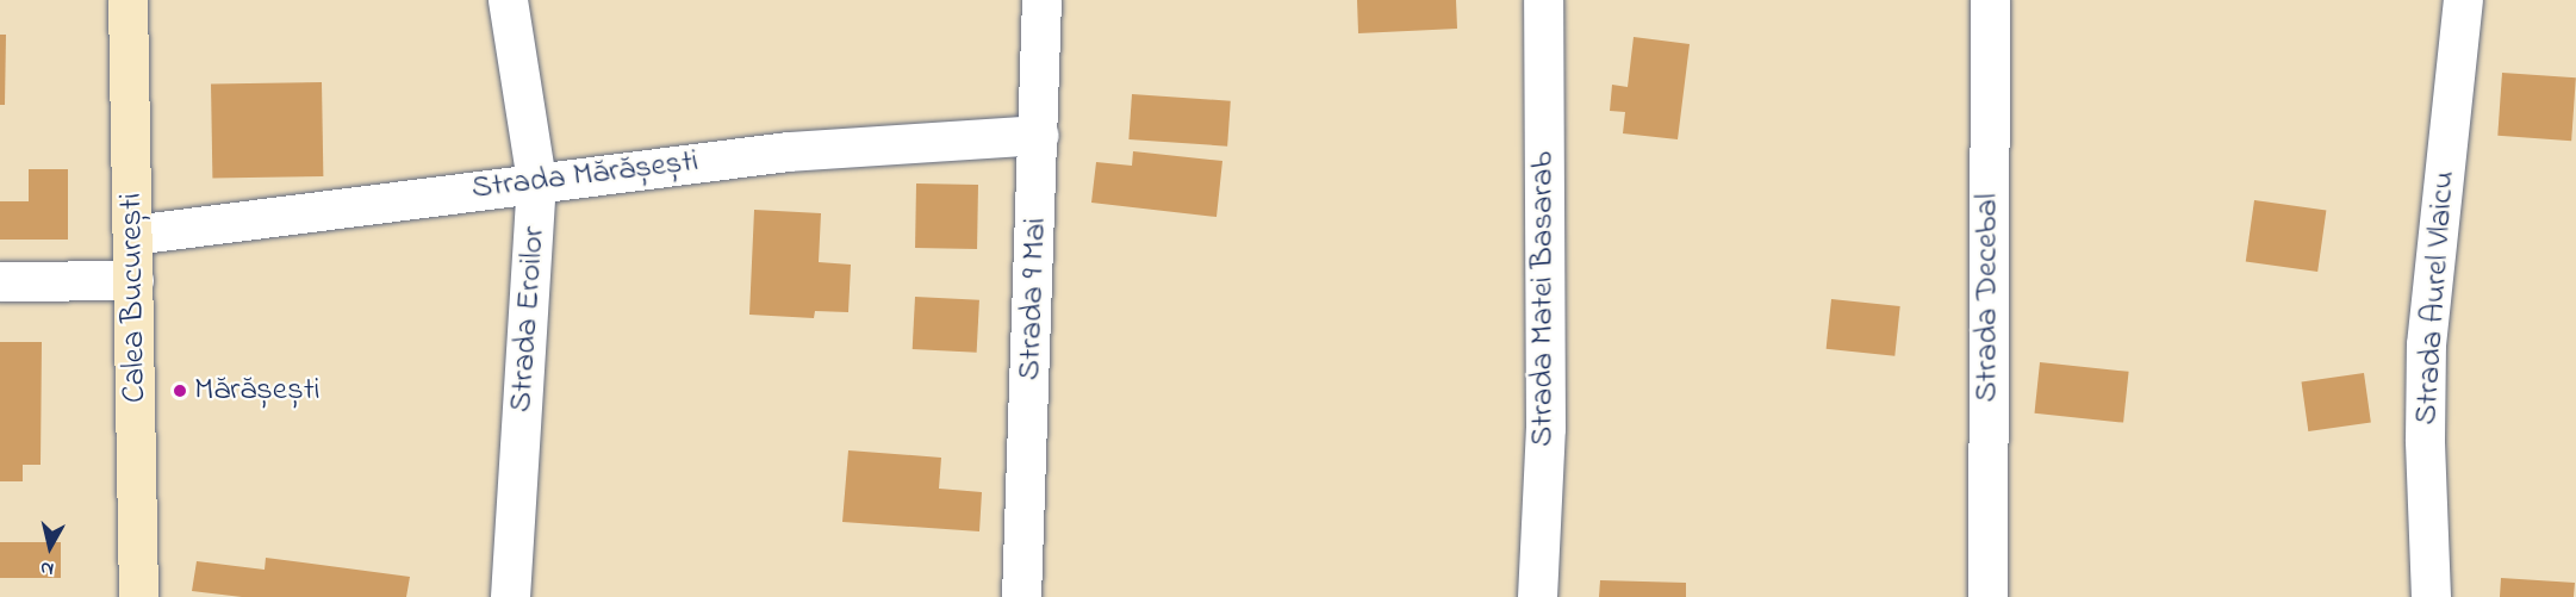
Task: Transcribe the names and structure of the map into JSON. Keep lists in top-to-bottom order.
{
  "streets": {
    "main road": ["Calea București"],
    "street": [
      "Strada Mărășești",
      "Strada Decebal",
      "Strada Aurel Vlaicu",
      "Strada 9 Mai",
      "Strada Matei Basarab",
      "Strada Eroilor"
    ]
  },
  "crossings": [
    ["Strada Mărășești", "Calea București"],
    ["Strada Mărășești", "Strada 9 Mai"],
    ["Strada Mărășești", "Strada Eroilor"]
  ],
  "places": ["Mărășești"],
  "north": "bottom"
}
